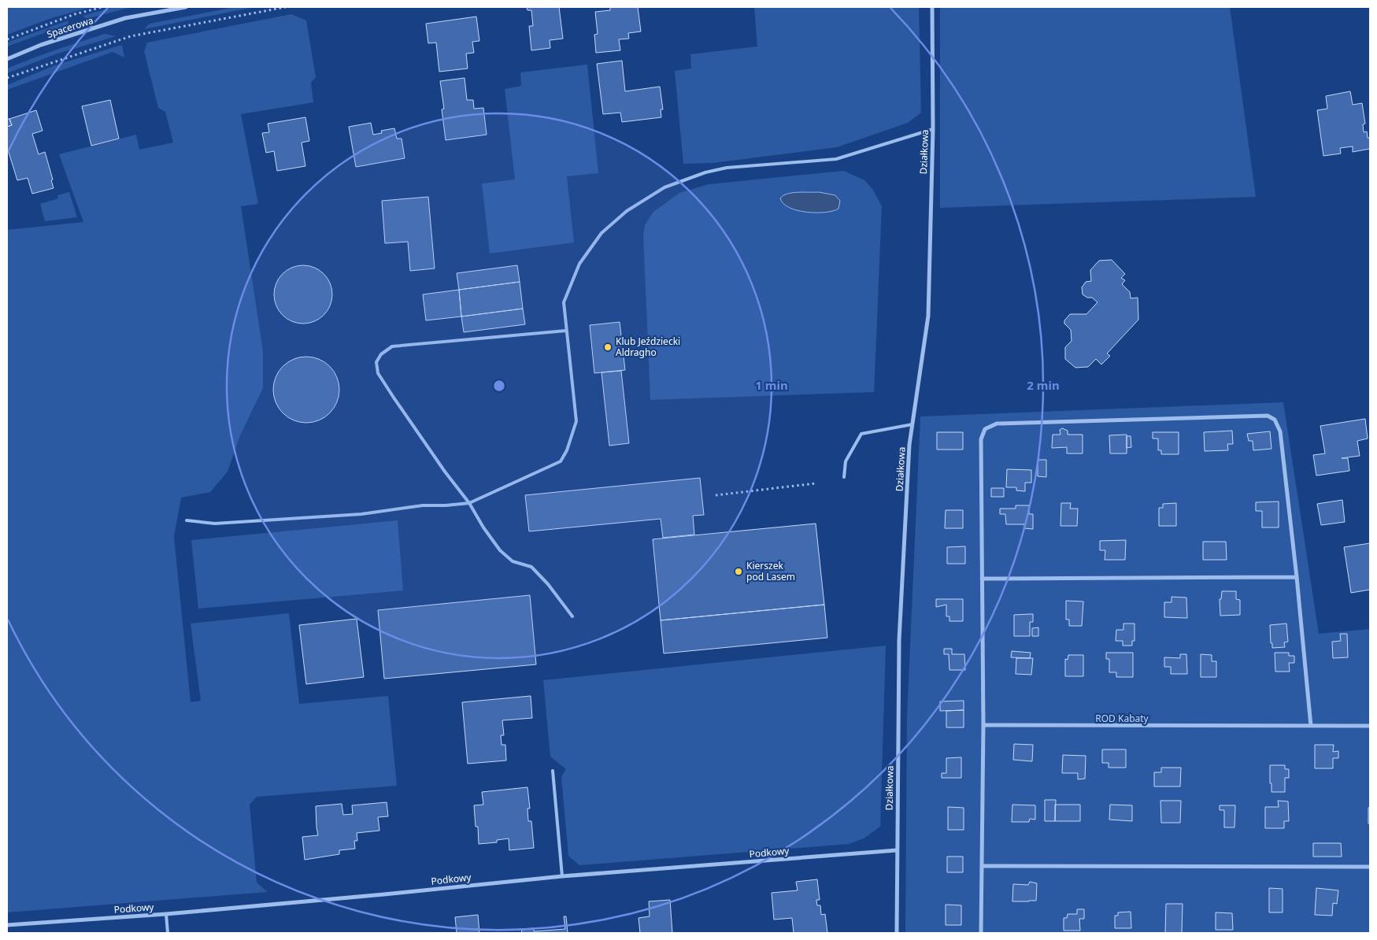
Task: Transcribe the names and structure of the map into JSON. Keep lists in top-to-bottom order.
{
  "streets": {
    "street": ["Spacerowa", "Działkowa", "Podkowy"]
  },
  "crossings": [
    ["Działkowa", "Podkowy"]
  ],
  "parks": ["ROD Kabaty"],
  "places": ["Klub Jeździecki Aldragho", "Kierszek pod Lasem"],
  "rings": ["1 min", "2 min"]
}
